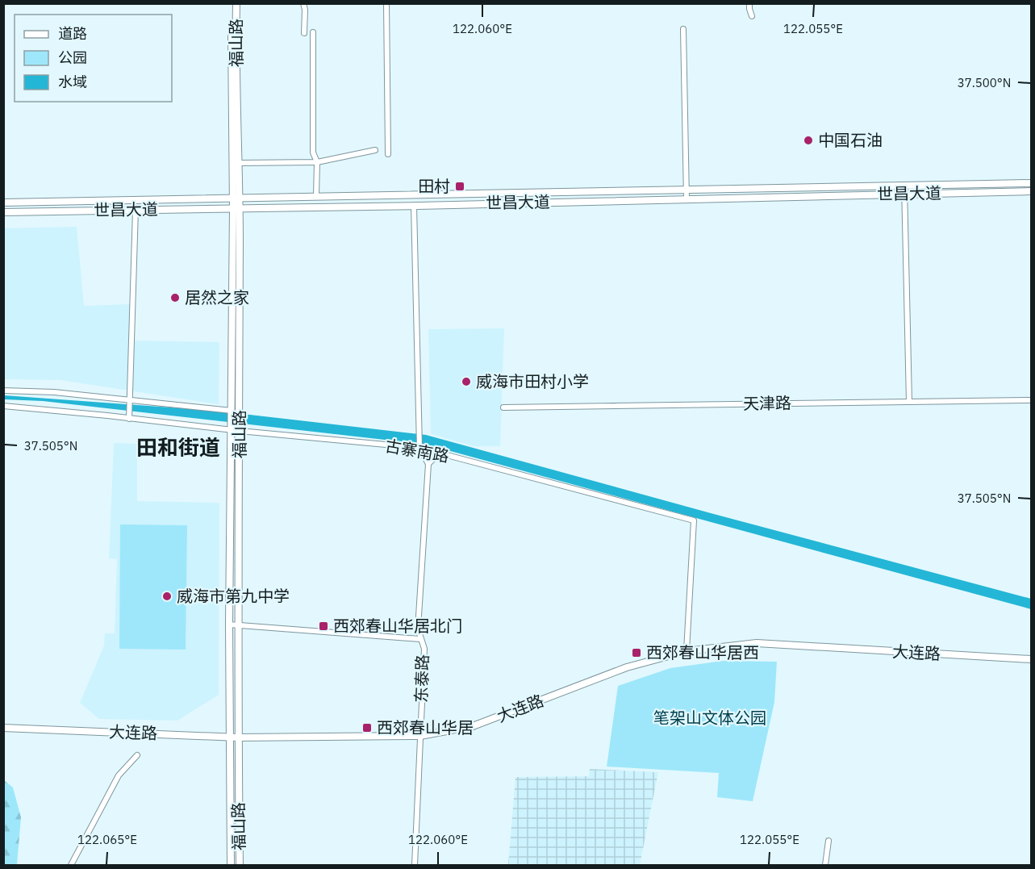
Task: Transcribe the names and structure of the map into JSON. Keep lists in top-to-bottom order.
{
  "streets": {
    "main road": ["福山路", "世昌大道", "大连路"],
    "street": ["天津路", "古寨南路", "东泰路"]
  },
  "crossings": [
    ["福山路", "世昌大道"],
    ["福山路", "古寨南路"],
    ["福山路", "大连路"],
    ["古寨南路", "大连路"],
    ["大连路", "东泰路"]
  ],
  "districts": ["田和街道"],
  "parks": ["笔架山文体公园"],
  "places": {
    "other": [
      "中国石油",
      "居然之家",
      "威海市田村小学",
      "威海市第九中学"
    ],
    "transit": [
      "田村",
      "西郊春山华居北门",
      "西郊春山华居西",
      "西郊春山华居"
    ]
  },
  "legend": ["道路", "公园", "水域"],
  "coordinates": [
    "122.060°E",
    "122.055°E",
    "37.500°N",
    "37.505°N",
    "122.065°E"
  ]
}
